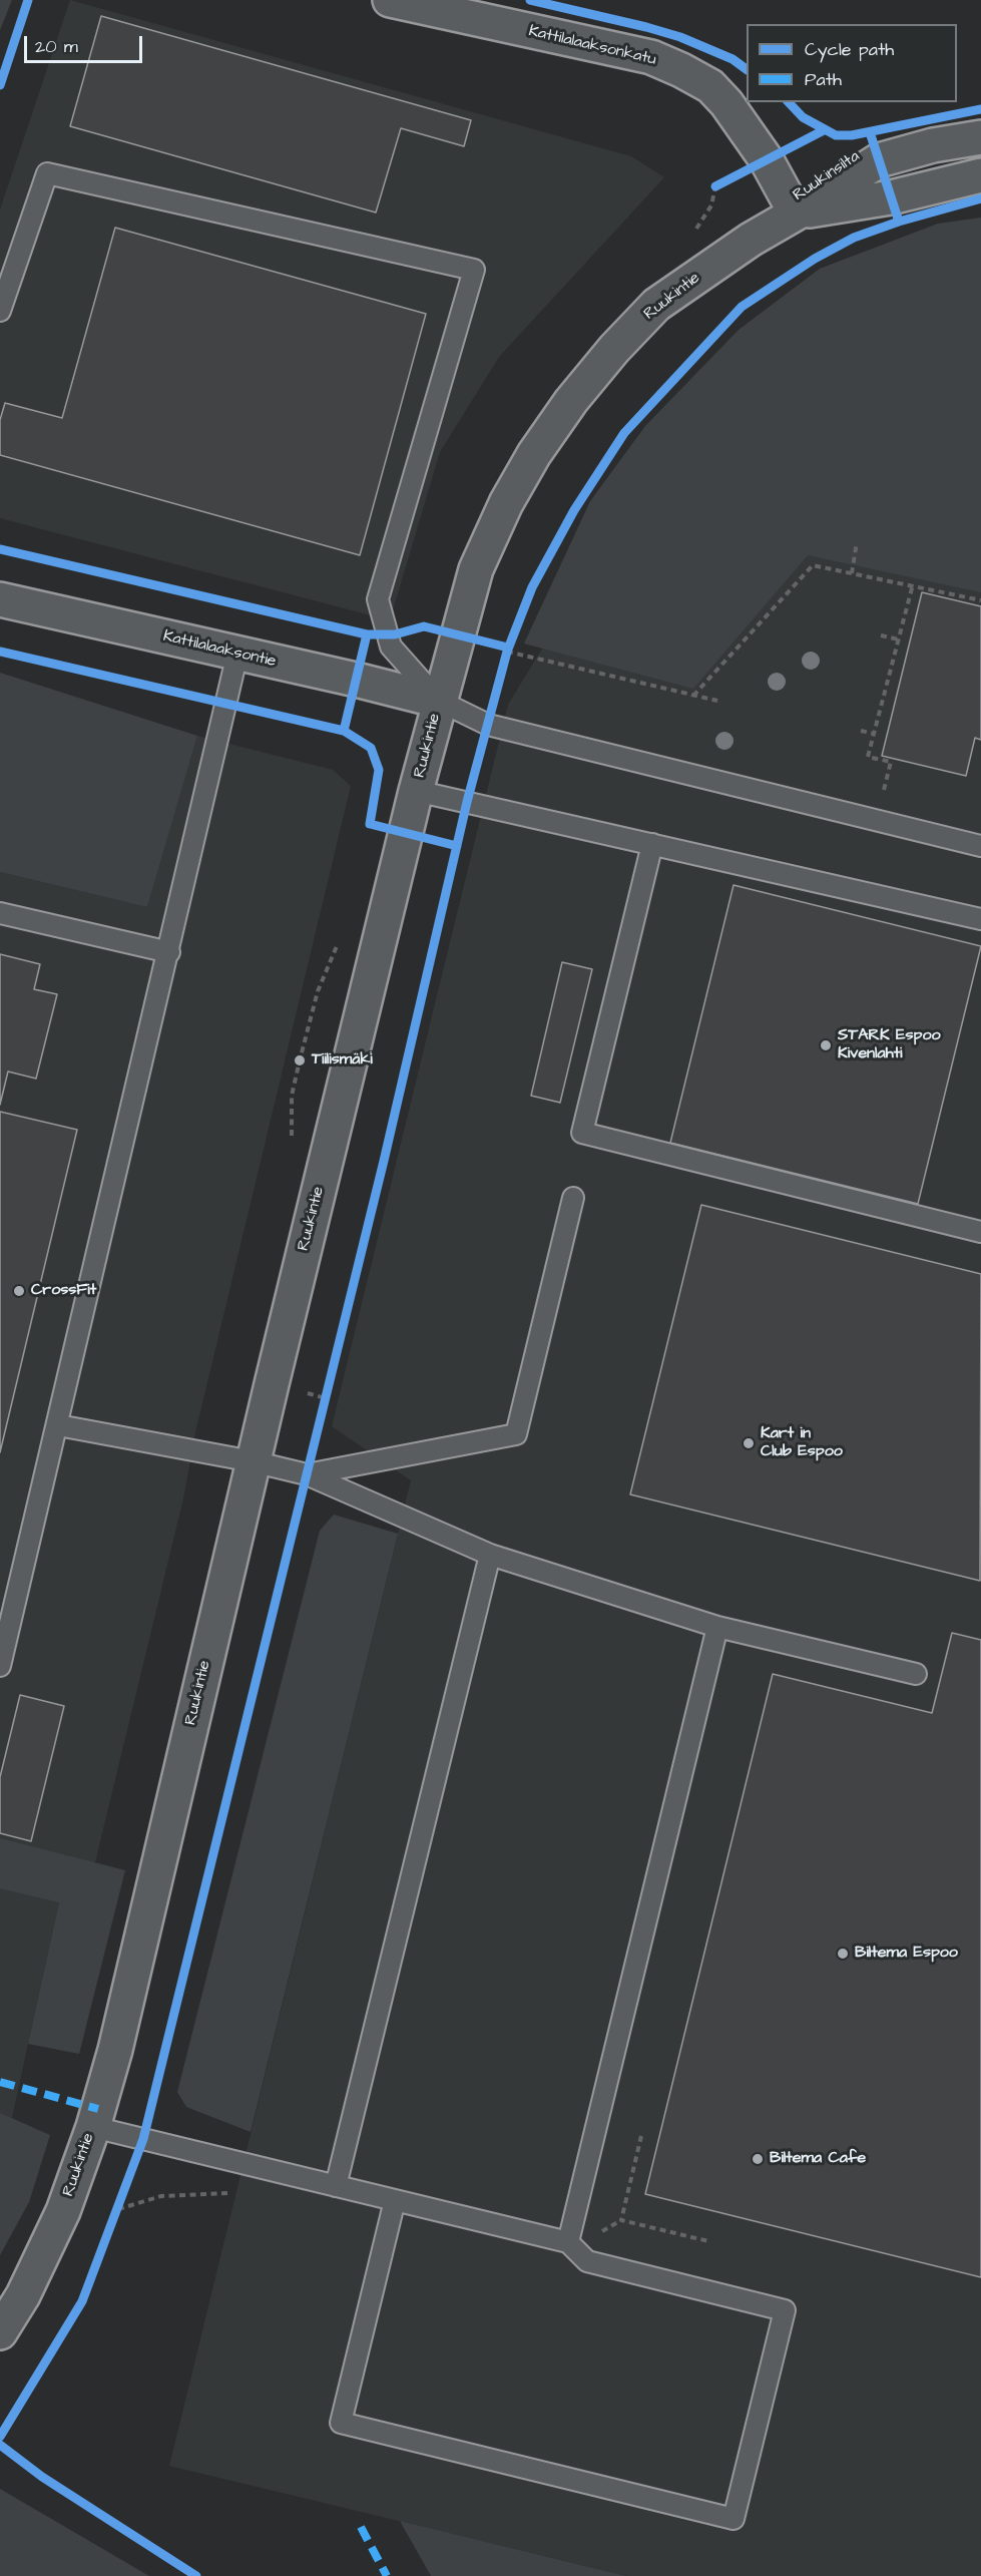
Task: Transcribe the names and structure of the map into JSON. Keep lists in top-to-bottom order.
{
  "streets": {
    "street": [
      "Kattilalaaksonkatu",
      "Ruukinsilta",
      "Ruukintie",
      "Kattilalaaksontie"
    ]
  },
  "crossings": [
    ["Kattilalaaksonkatu", "Ruukinsilta"],
    ["Kattilalaaksonkatu", "Ruukintie"],
    ["Ruukinsilta", "Ruukintie"],
    ["Ruukintie", "Kattilalaaksontie"]
  ],
  "places": [
    "STARK Espoo Kivenlahti",
    "Tiilismäki",
    "CrossFit",
    "Kart in Club Espoo",
    "Biltema Espoo",
    "Biltema Cafe"
  ],
  "legend": ["Cycle path", "Path"],
  "scale_bar": "20 m"
}
